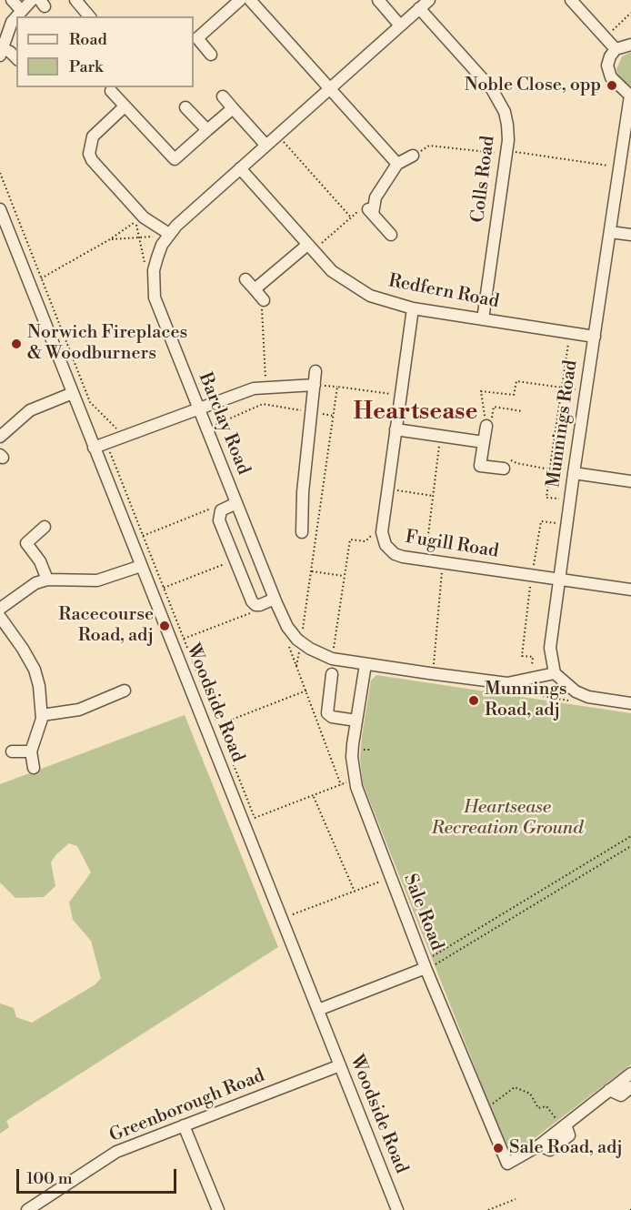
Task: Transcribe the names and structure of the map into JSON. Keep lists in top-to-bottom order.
{
  "streets": {
    "street": [
      "Colls Road",
      "Redfern Road",
      "Barclay Road",
      "Munnings Road",
      "Fugill Road",
      "Woodside Road",
      "Sale Road",
      "Greenborough Road"
    ]
  },
  "crossings": [
    ["Colls Road", "Redfern Road"],
    ["Colls Road", "Barclay Road"],
    ["Redfern Road", "Barclay Road"],
    ["Redfern Road", "Munnings Road"],
    ["Redfern Road", "Fugill Road"],
    ["Barclay Road", "Munnings Road"],
    ["Barclay Road", "Sale Road"],
    ["Munnings Road", "Fugill Road"],
    ["Woodside Road", "Greenborough Road"]
  ],
  "districts": ["Heartsease"],
  "parks": ["Heartsease Recreation Ground"],
  "places": [
    "Noble Close, opp",
    "Norwich Fireplaces & Woodburners",
    "Racecourse Road, adj",
    "Munnings Road, adj",
    "Sale Road, adj"
  ],
  "legend": ["Road", "Park"],
  "scale_bar": "100 m"
}
